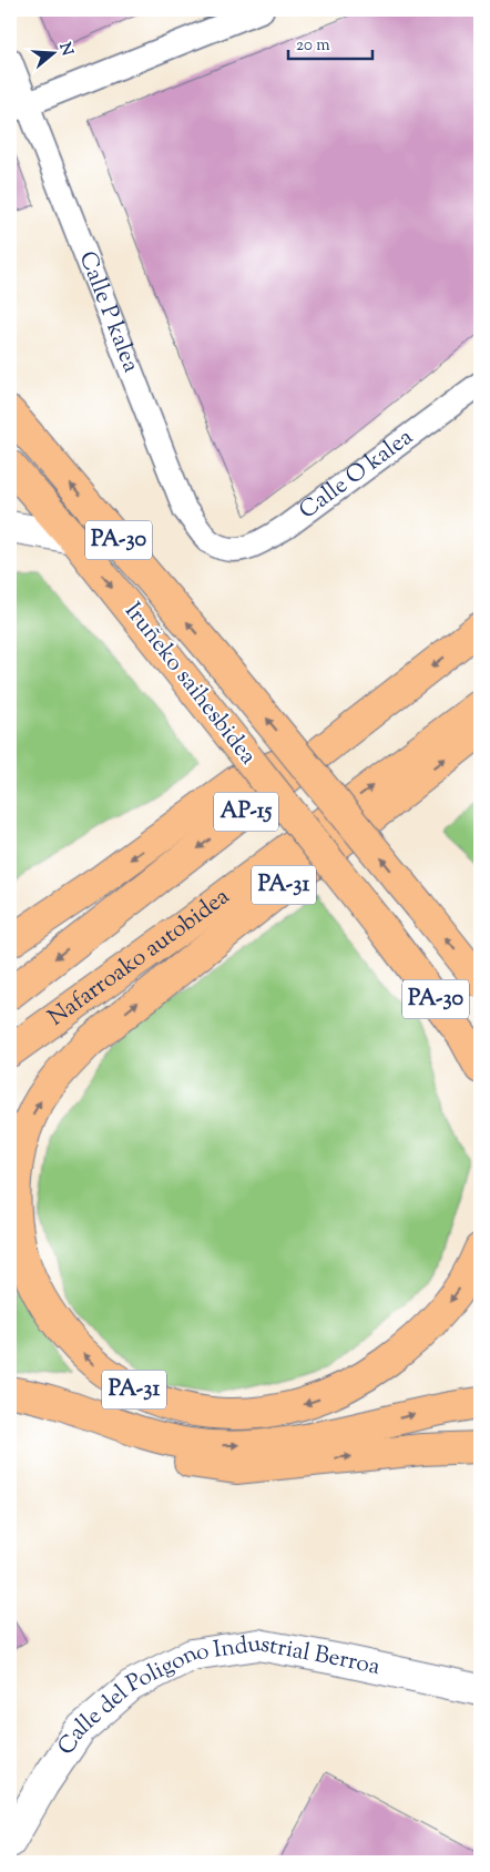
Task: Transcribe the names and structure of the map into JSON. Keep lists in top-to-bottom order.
{
  "streets": {
    "highway": [
      "PA-30",
      "Iruñeko saihesbidea",
      "AP-15",
      "PA-31",
      "Nafarroako autobidea"
    ],
    "street": ["Calle P kalea", "Calle O kalea", "Calle del Poligono Industrial Berroa"]
  },
  "crossings": [
    ["Calle P kalea", "Calle O kalea"]
  ],
  "scale_bar": "20 m",
  "north": "right"
}
